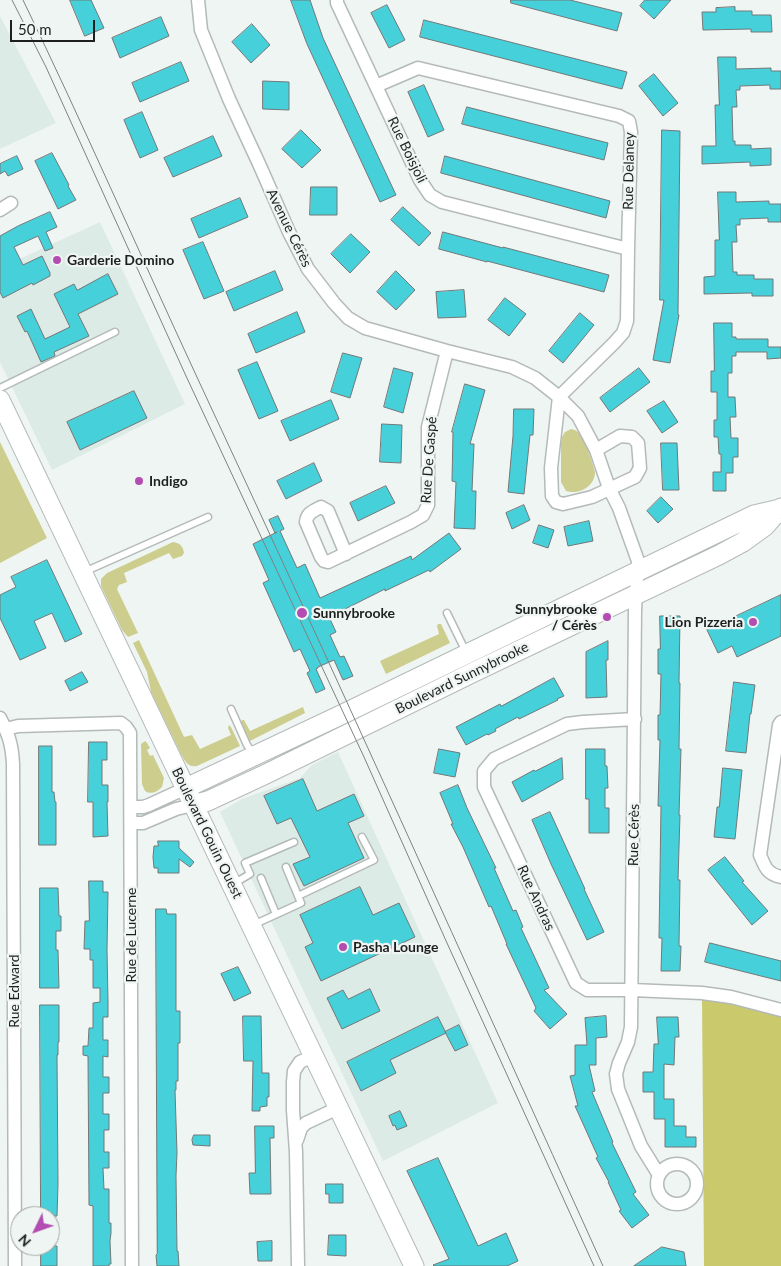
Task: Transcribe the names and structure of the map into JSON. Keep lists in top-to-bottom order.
{
  "streets": {
    "street": [
      "Rue Boisjoli",
      "Rue Delaney",
      "Avenue Cérès",
      "Rue De Gaspé",
      "Boulevard Sunnybrooke",
      "Boulevard Gouin Ouest",
      "Rue Cérès",
      "Rue Andras",
      "Rue de Lucerne",
      "Rue Edward"
    ]
  },
  "crossings": [
    ["Rue Boisjoli", "Rue Delaney"],
    ["Rue Delaney", "Avenue Cérès"],
    ["Rue Delaney", "Rue Cérès"],
    ["Avenue Cérès", "Rue De Gaspé"],
    ["Avenue Cérès", "Rue Cérès"],
    ["Boulevard Sunnybrooke", "Boulevard Gouin Ouest"],
    ["Boulevard Sunnybrooke", "Rue Cérès"],
    ["Boulevard Sunnybrooke", "Rue de Lucerne"],
    ["Rue Cérès", "Rue Andras"],
    ["Rue de Lucerne", "Rue Edward"]
  ],
  "places": [
    "Garderie Domino",
    "Indigo",
    "Sunnybrooke",
    "Sunnybrooke / Cérès",
    "Lion Pizzeria",
    "Pasha Lounge"
  ],
  "scale_bar": "50 m",
  "north": "bottom left"
}
